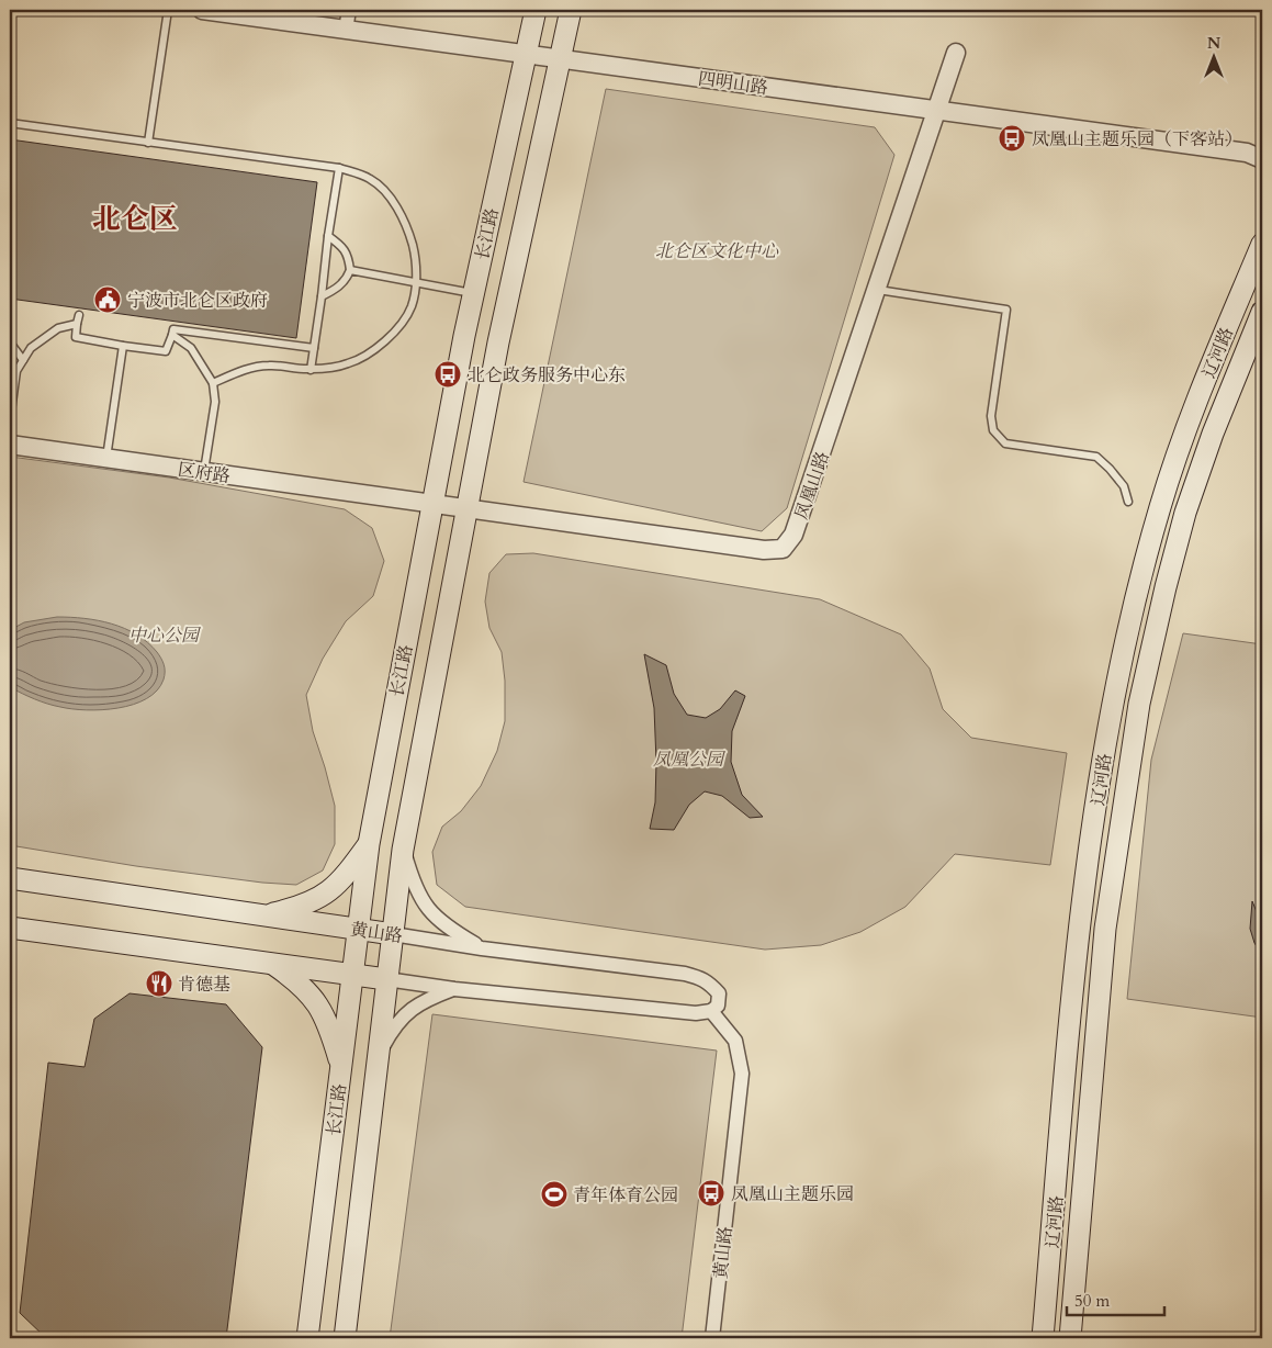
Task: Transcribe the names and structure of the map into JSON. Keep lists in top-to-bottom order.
{
  "streets": {
    "main road": ["长江路", "辽河路", "黄山路"],
    "street": ["四明山路", "区府路", "凤凰山路"]
  },
  "crossings": [
    ["四明山路", "长江路"],
    ["四明山路", "凤凰山路"],
    ["长江路", "凤凰山路"],
    ["长江路", "黄山路"],
    ["区府路", "凤凰山路"]
  ],
  "districts": ["北仑区"],
  "parks": ["北仑区文化中心", "中心公园", "凤凰公园"],
  "places": {
    "bus stop": ["凤凰山主题乐园（下客站）", "北仑政务服务中心东", "凤凰山主题乐园"],
    "public building": ["宁波市北仑区政府"],
    "restaurant": ["肯德基"],
    "sports": ["青年体育公园"]
  },
  "scale_bar": "50 m",
  "north": "top"
}
